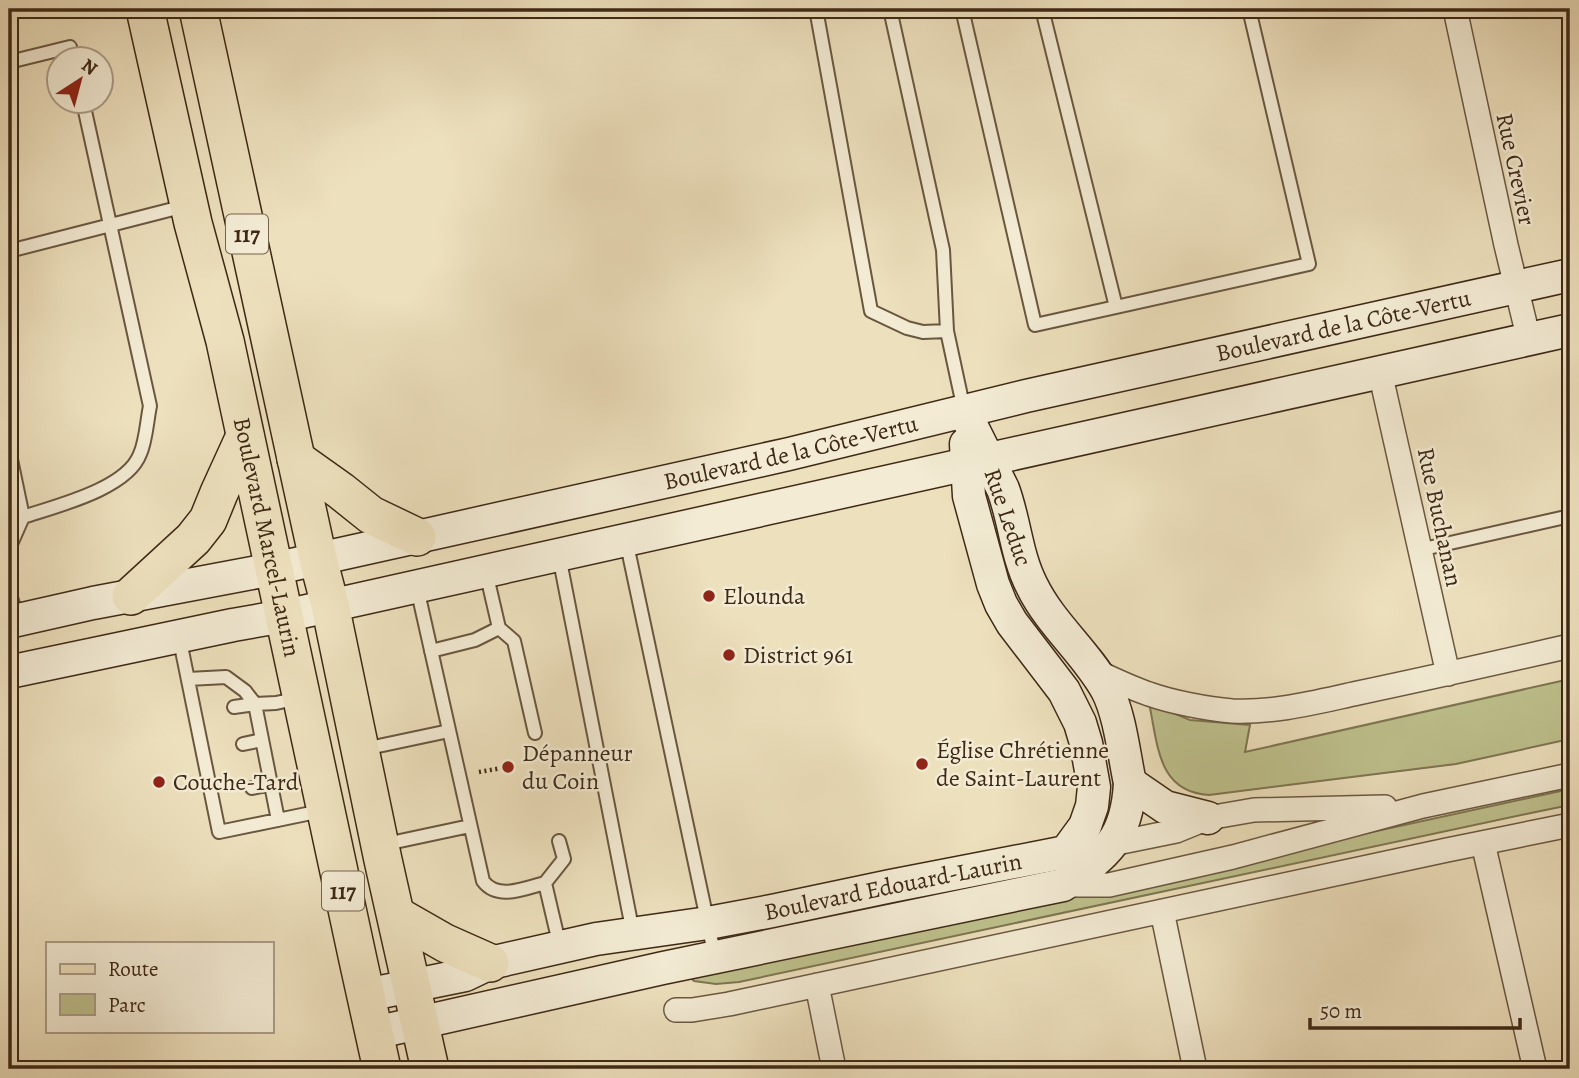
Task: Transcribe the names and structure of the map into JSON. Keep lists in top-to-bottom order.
{
  "streets": {
    "main road": [
      "117",
      "Boulevard de la Côte-Vertu",
      "Rue Leduc",
      "Boulevard Marcel-Laurin",
      "Boulevard Edouard-Laurin"
    ],
    "street": ["Rue Crevier", "Rue Buchanan"]
  },
  "crossings": [
    ["Rue Crevier", "Boulevard de la Côte-Vertu"],
    ["Boulevard de la Côte-Vertu", "Rue Leduc"],
    ["Boulevard de la Côte-Vertu", "Rue Buchanan"],
    ["Boulevard de la Côte-Vertu", "Boulevard Marcel-Laurin"],
    ["Rue Leduc", "Boulevard Edouard-Laurin"],
    ["Boulevard Marcel-Laurin", "Boulevard Edouard-Laurin"]
  ],
  "places": [
    "Elounda",
    "District 961",
    "Église Chrétienne de Saint-Laurent",
    "Dépanneur du Coin",
    "Couche-Tard"
  ],
  "legend": ["Route", "Parc"],
  "scale_bar": "50 m",
  "north": "top right"
}
